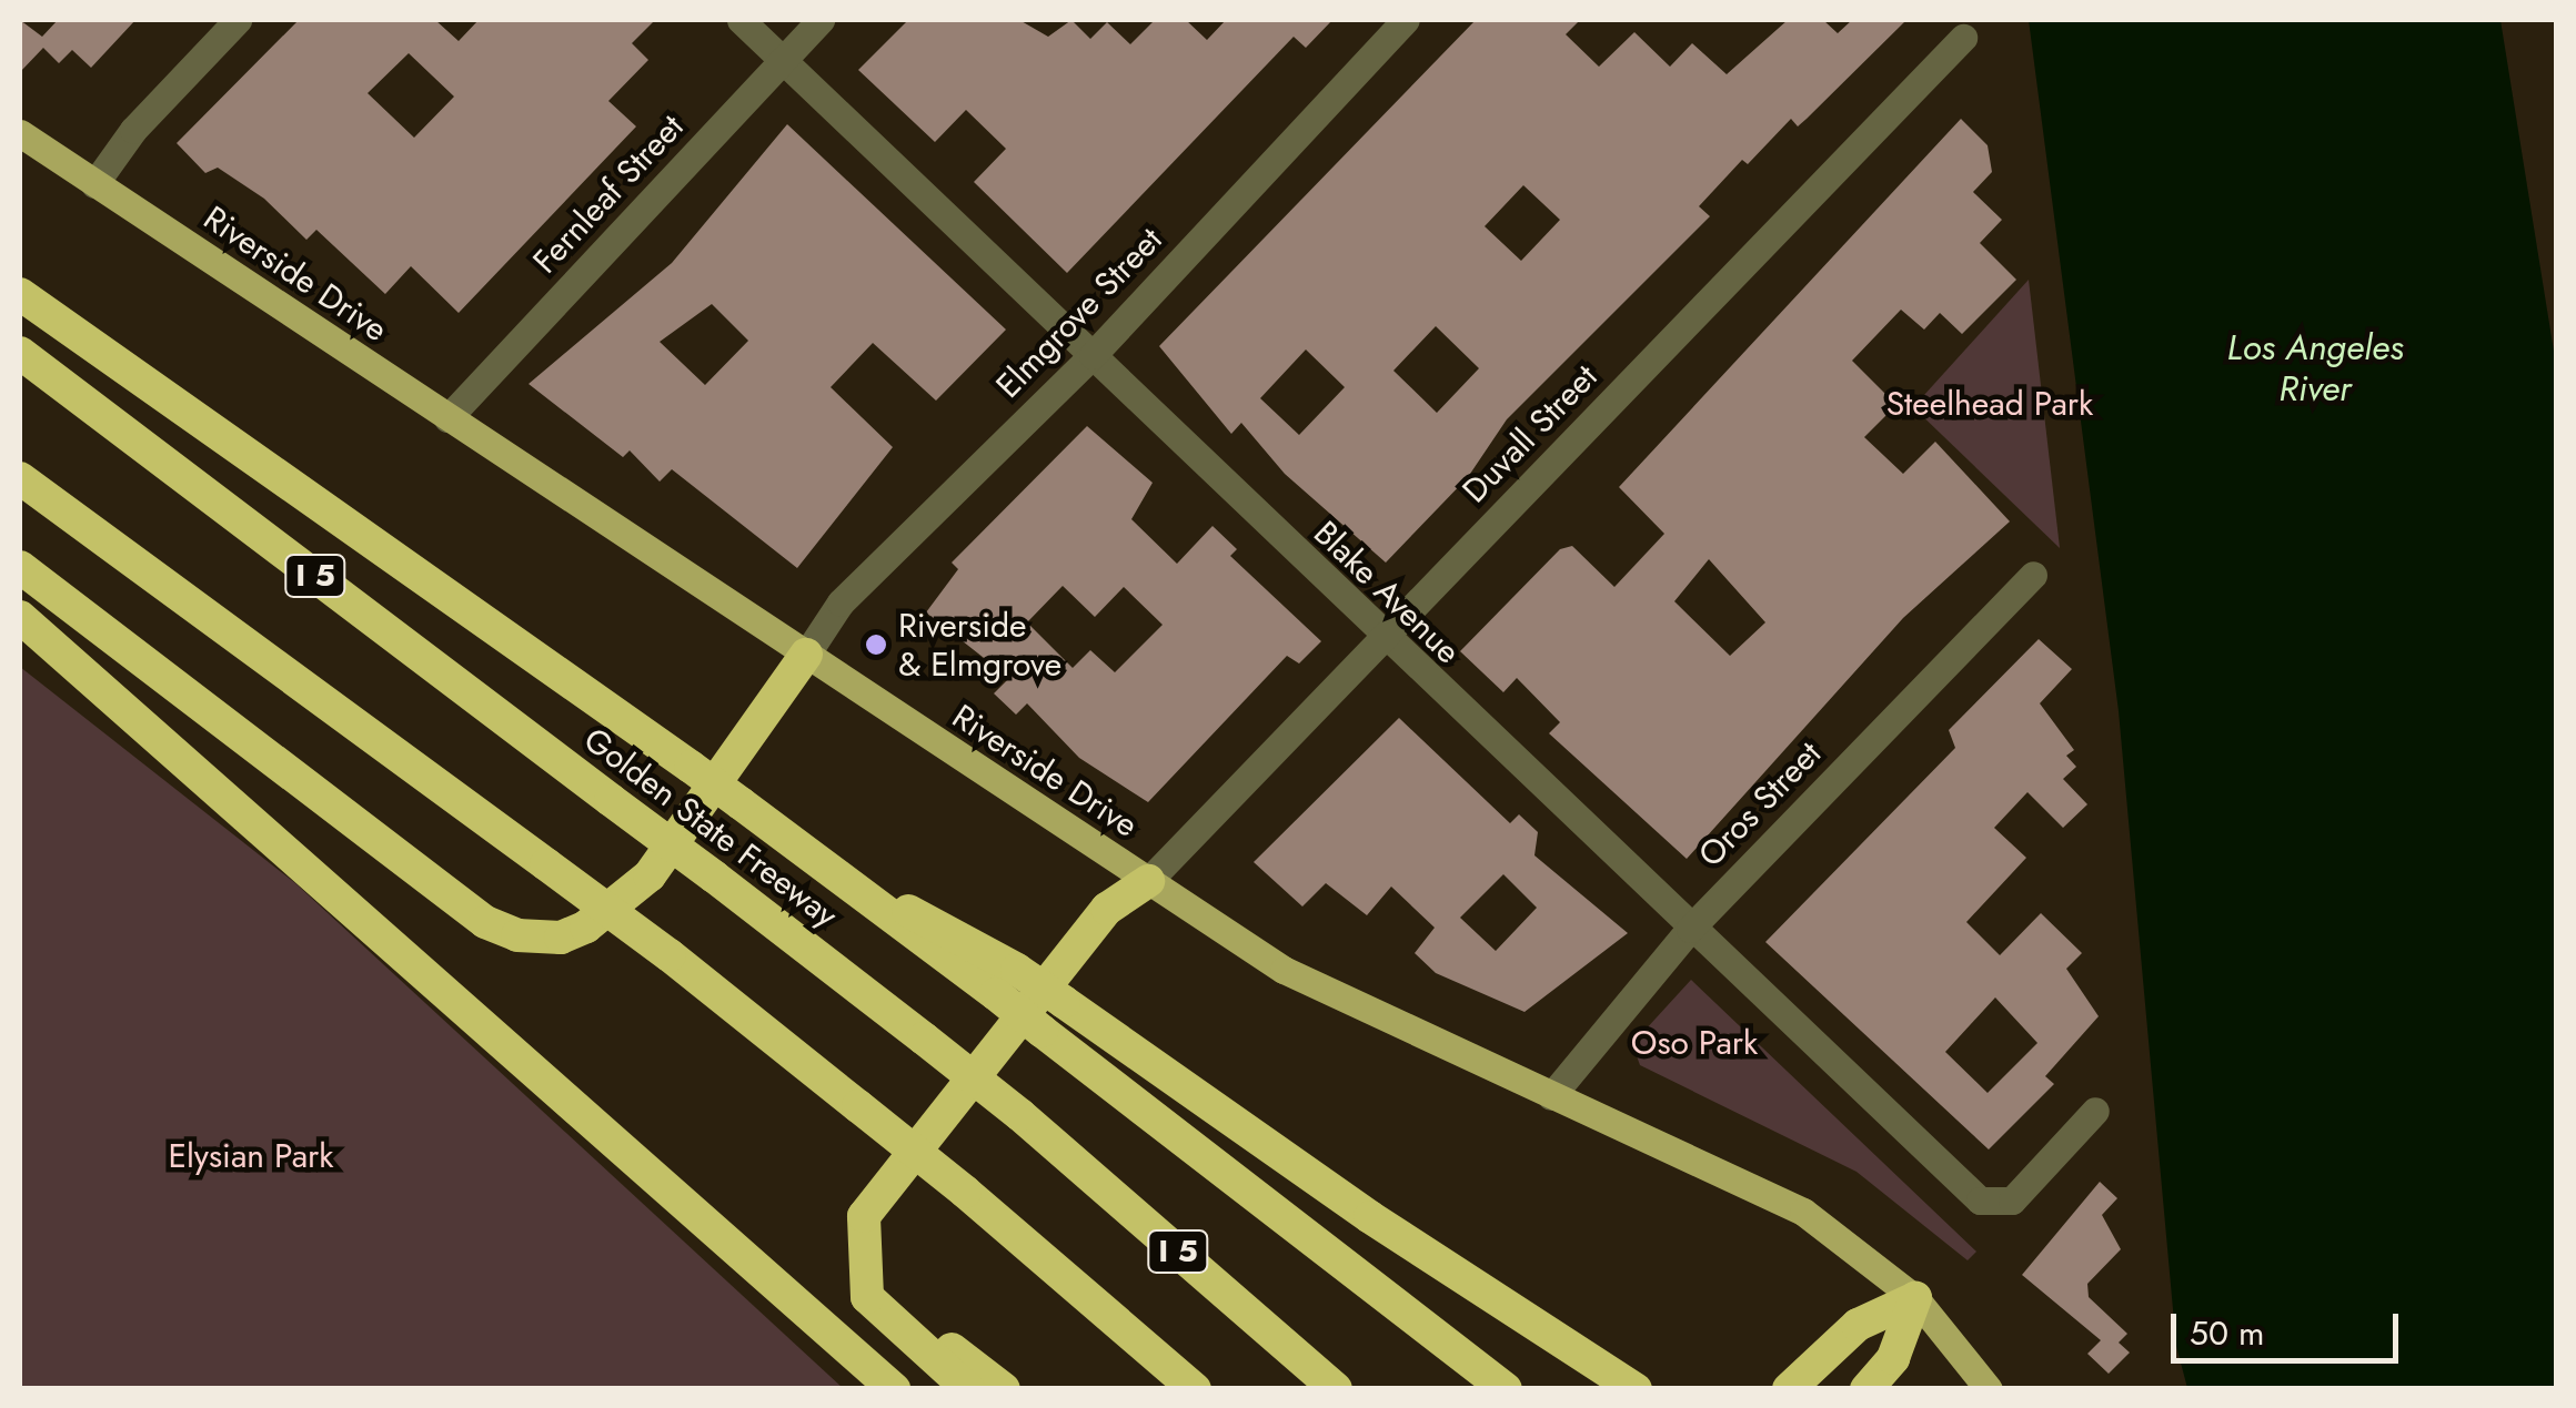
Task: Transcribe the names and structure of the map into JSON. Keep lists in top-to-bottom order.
{
  "streets": {
    "highway": ["I 5", "Golden State Freeway"],
    "main road": ["Riverside Drive"],
    "street": [
      "Fernleaf Street",
      "Elmgrove Street",
      "Duvall Street",
      "Blake Avenue",
      "Oros Street"
    ]
  },
  "crossings": [
    ["Fernleaf Street", "Riverside Drive"],
    ["Fernleaf Street", "Blake Avenue"],
    ["Riverside Drive", "Elmgrove Street"],
    ["Riverside Drive", "Duvall Street"],
    ["Riverside Drive", "Oros Street"],
    ["Elmgrove Street", "Blake Avenue"],
    ["Duvall Street", "Blake Avenue"],
    ["Blake Avenue", "Oros Street"]
  ],
  "water": ["Los Angeles River"],
  "parks": ["Steelhead Park", "Oso Park", "Elysian Park"],
  "places": ["Riverside & Elmgrove"],
  "scale_bar": "50 m"
}
